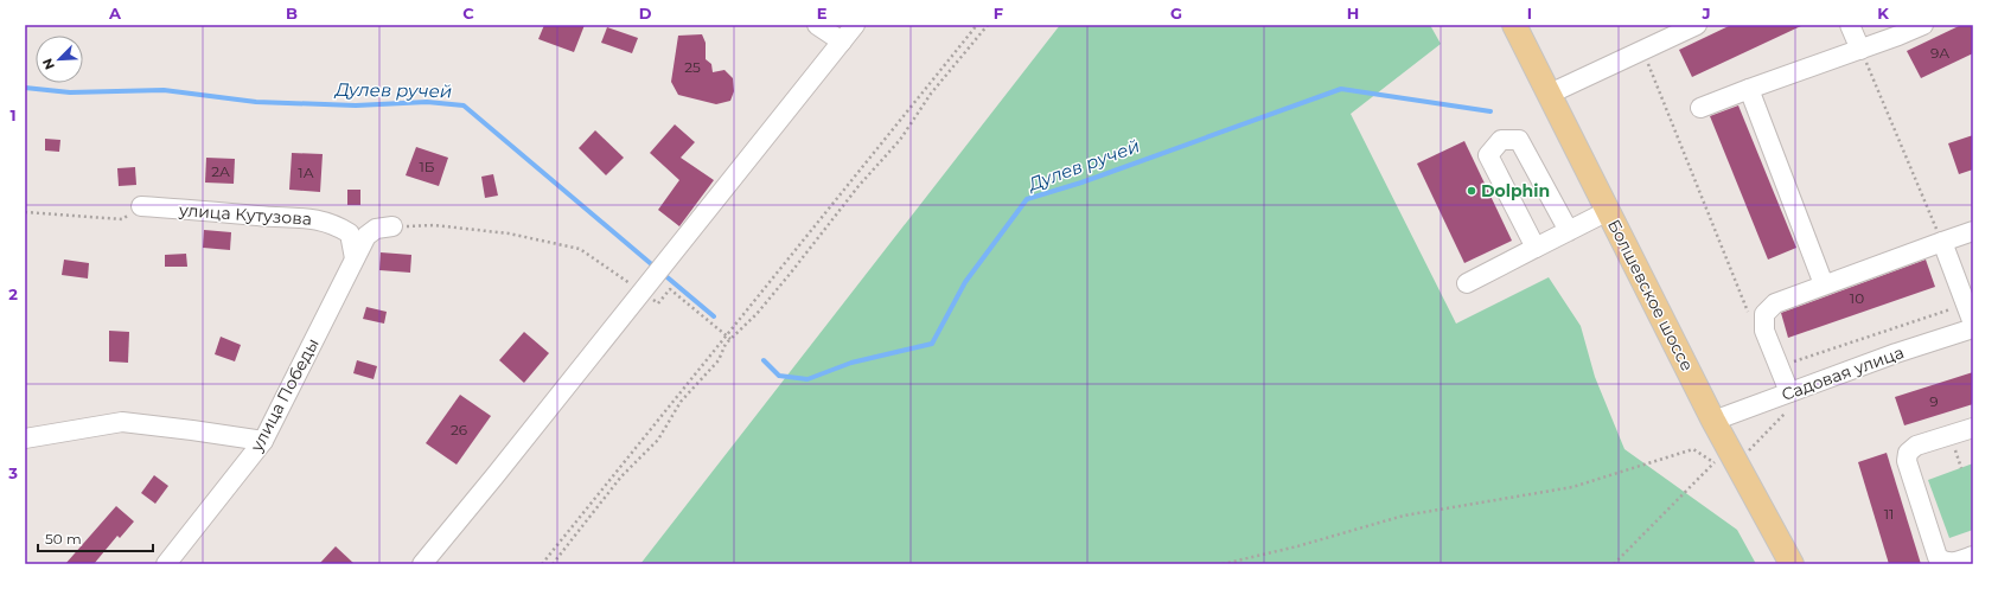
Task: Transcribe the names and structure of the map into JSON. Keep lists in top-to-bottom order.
{
  "streets": {
    "main road": ["Болшевское шоссе"],
    "street": ["улица Кутузова", "Садовая улица", "улица Победы"]
  },
  "crossings": [
    ["улица Кутузова", "улица Победы"],
    ["Болшевское шоссе", "Садовая улица"]
  ],
  "water": ["Дулев ручей"],
  "places": ["Dolphin"],
  "house_numbers": [
    "9А",
    "25",
    "1Б",
    "2А",
    "1А",
    "10",
    "9",
    "26",
    "11"
  ],
  "scale_bar": "50 m",
  "north": "bottom left",
  "grid": {
    "columns": [
      "A",
      "B",
      "C",
      "D",
      "E",
      "F",
      "G",
      "H",
      "I",
      "J",
      "K"
    ],
    "rows": ["1", "2", "3"]
  }
}
